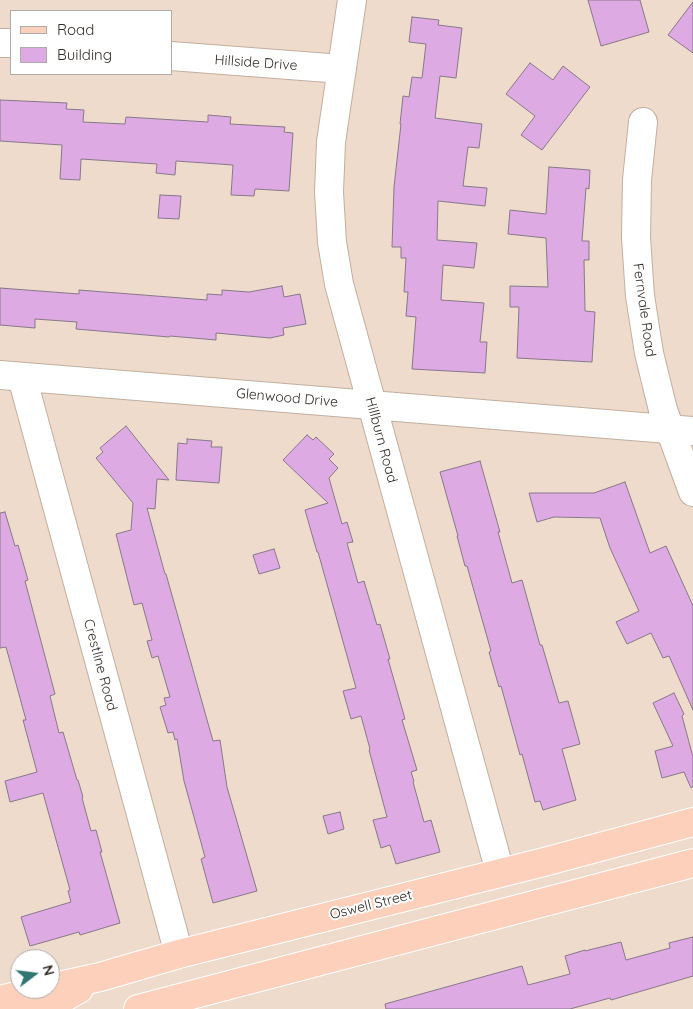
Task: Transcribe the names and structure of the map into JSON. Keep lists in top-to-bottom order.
{
  "streets": {
    "main road": ["Oswell Street"],
    "street": [
      "Hillside Drive",
      "Fernvale Road",
      "Glenwood Drive",
      "Hillburn Road",
      "Crestline Road"
    ]
  },
  "crossings": [
    ["Hillside Drive", "Hillburn Road"],
    ["Fernvale Road", "Glenwood Drive"],
    ["Glenwood Drive", "Hillburn Road"],
    ["Glenwood Drive", "Crestline Road"],
    ["Hillburn Road", "Oswell Street"],
    ["Crestline Road", "Oswell Street"]
  ],
  "legend": ["Road", "Building"],
  "north": "right"
}
